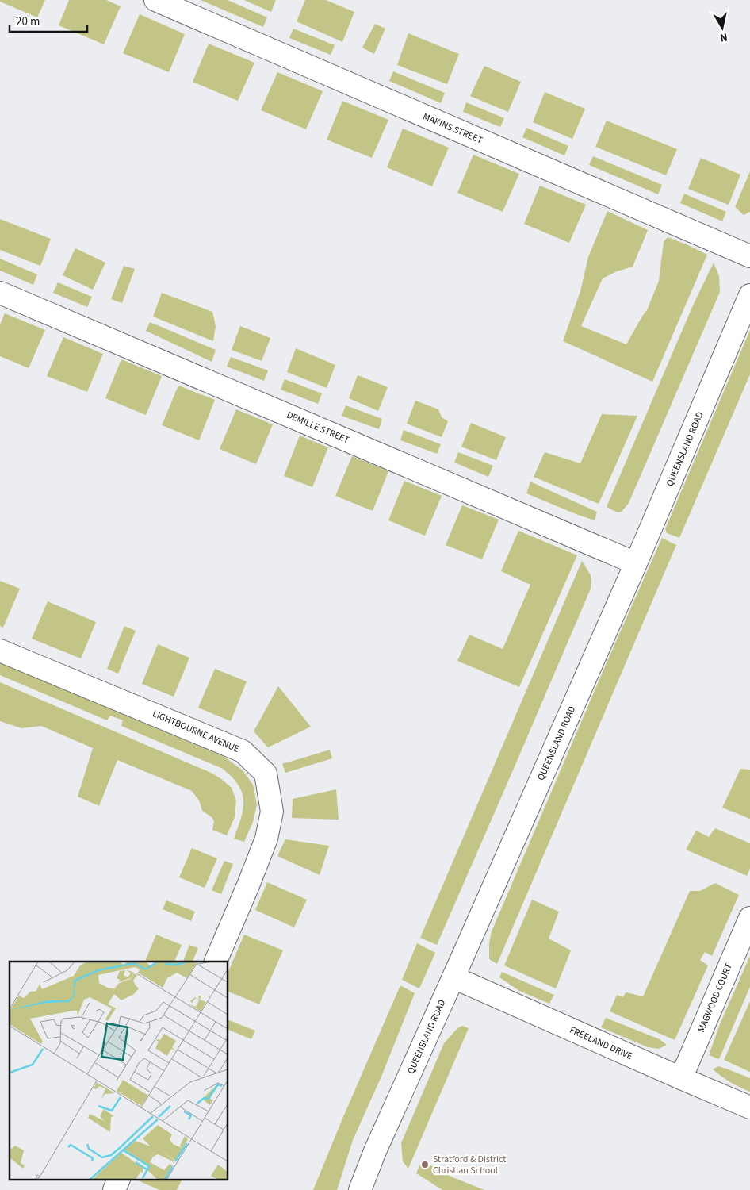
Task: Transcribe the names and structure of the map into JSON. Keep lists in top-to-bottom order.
{
  "streets": {
    "street": [
      "MAKINS STREET",
      "DEMILLE STREET",
      "QUEENSLAND ROAD",
      "LIGHTBOURNE AVENUE",
      "MAGWOOD COURT",
      "FREELAND DRIVE"
    ]
  },
  "crossings": [
    ["DEMILLE STREET", "QUEENSLAND ROAD"],
    ["QUEENSLAND ROAD", "FREELAND DRIVE"],
    ["MAGWOOD COURT", "FREELAND DRIVE"]
  ],
  "places": ["Stratford & District Christian School"],
  "scale_bar": "20 m",
  "north": "bottom"
}
